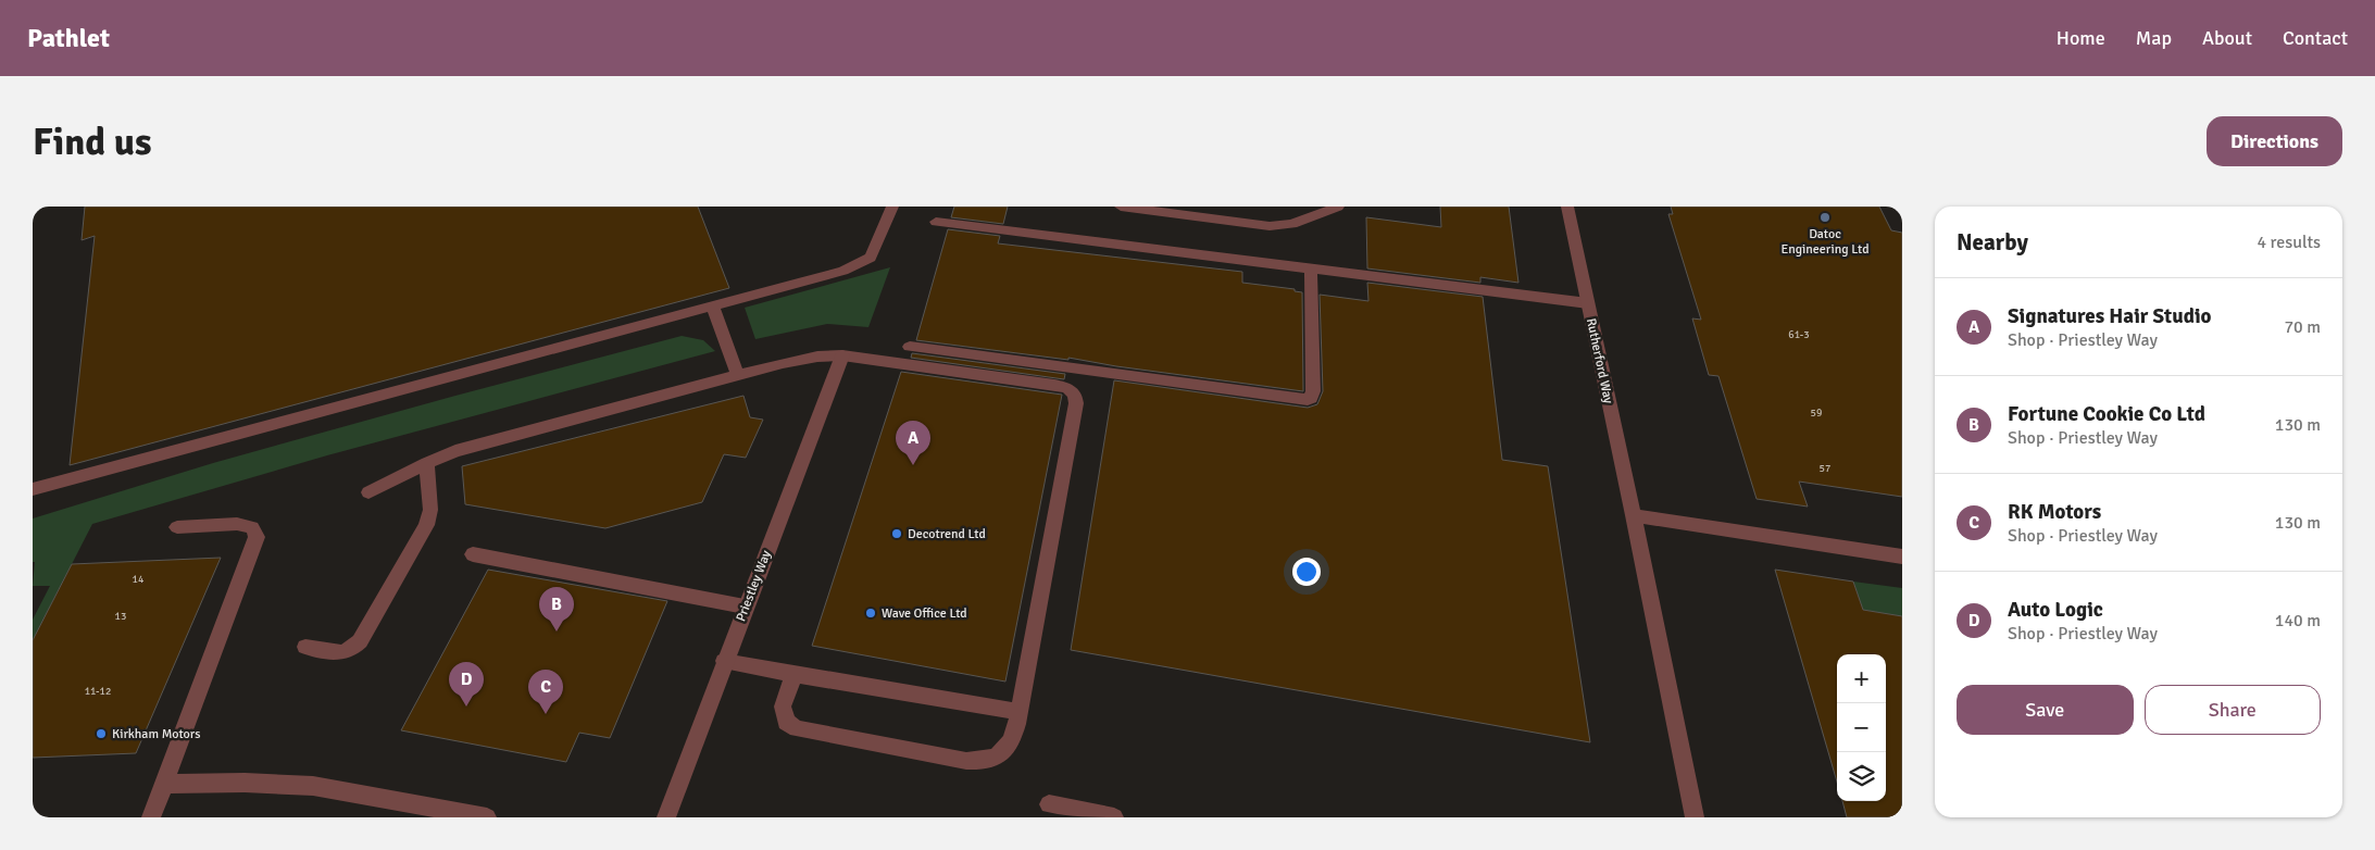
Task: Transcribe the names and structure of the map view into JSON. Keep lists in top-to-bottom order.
{
  "streets": {
    "street": ["Rutherford Way", "Priestley Way"]
  },
  "places": [
    "Datoc Engineering Ltd",
    "Decotrend Ltd",
    "Wave Office Ltd",
    "Kirkham Motors"
  ],
  "house_numbers": [
    "61-3",
    "59",
    "57",
    "14",
    "13",
    "11-12"
  ],
  "page": {
    "header": "Pathlet",
    "nav": [
      "Home",
      "Map",
      "About",
      "Contact"
    ],
    "buttons": [
      "Directions",
      ["Save", "Share"]
    ],
    "title": "Find us",
    "heading": ["Nearby", "4 results"],
    "list": [
      {
        "mark": "A",
        "name": "Signatures Hair Studio",
        "note": "Shop · Priestley Way",
        "value": "70 m"
      },
      {
        "mark": "B",
        "name": "Fortune Cookie Co Ltd",
        "note": "Shop · Priestley Way",
        "value": "130 m"
      },
      {
        "mark": "C",
        "name": "RK Motors",
        "note": "Shop · Priestley Way",
        "value": "130 m"
      },
      {
        "mark": "D",
        "name": "Auto Logic",
        "note": "Shop · Priestley Way",
        "value": "140 m"
      }
    ],
    "pins": [
      "A",
      "B",
      "D",
      "C"
    ],
    "map_buttons": ["+", "−"]
  }
}
